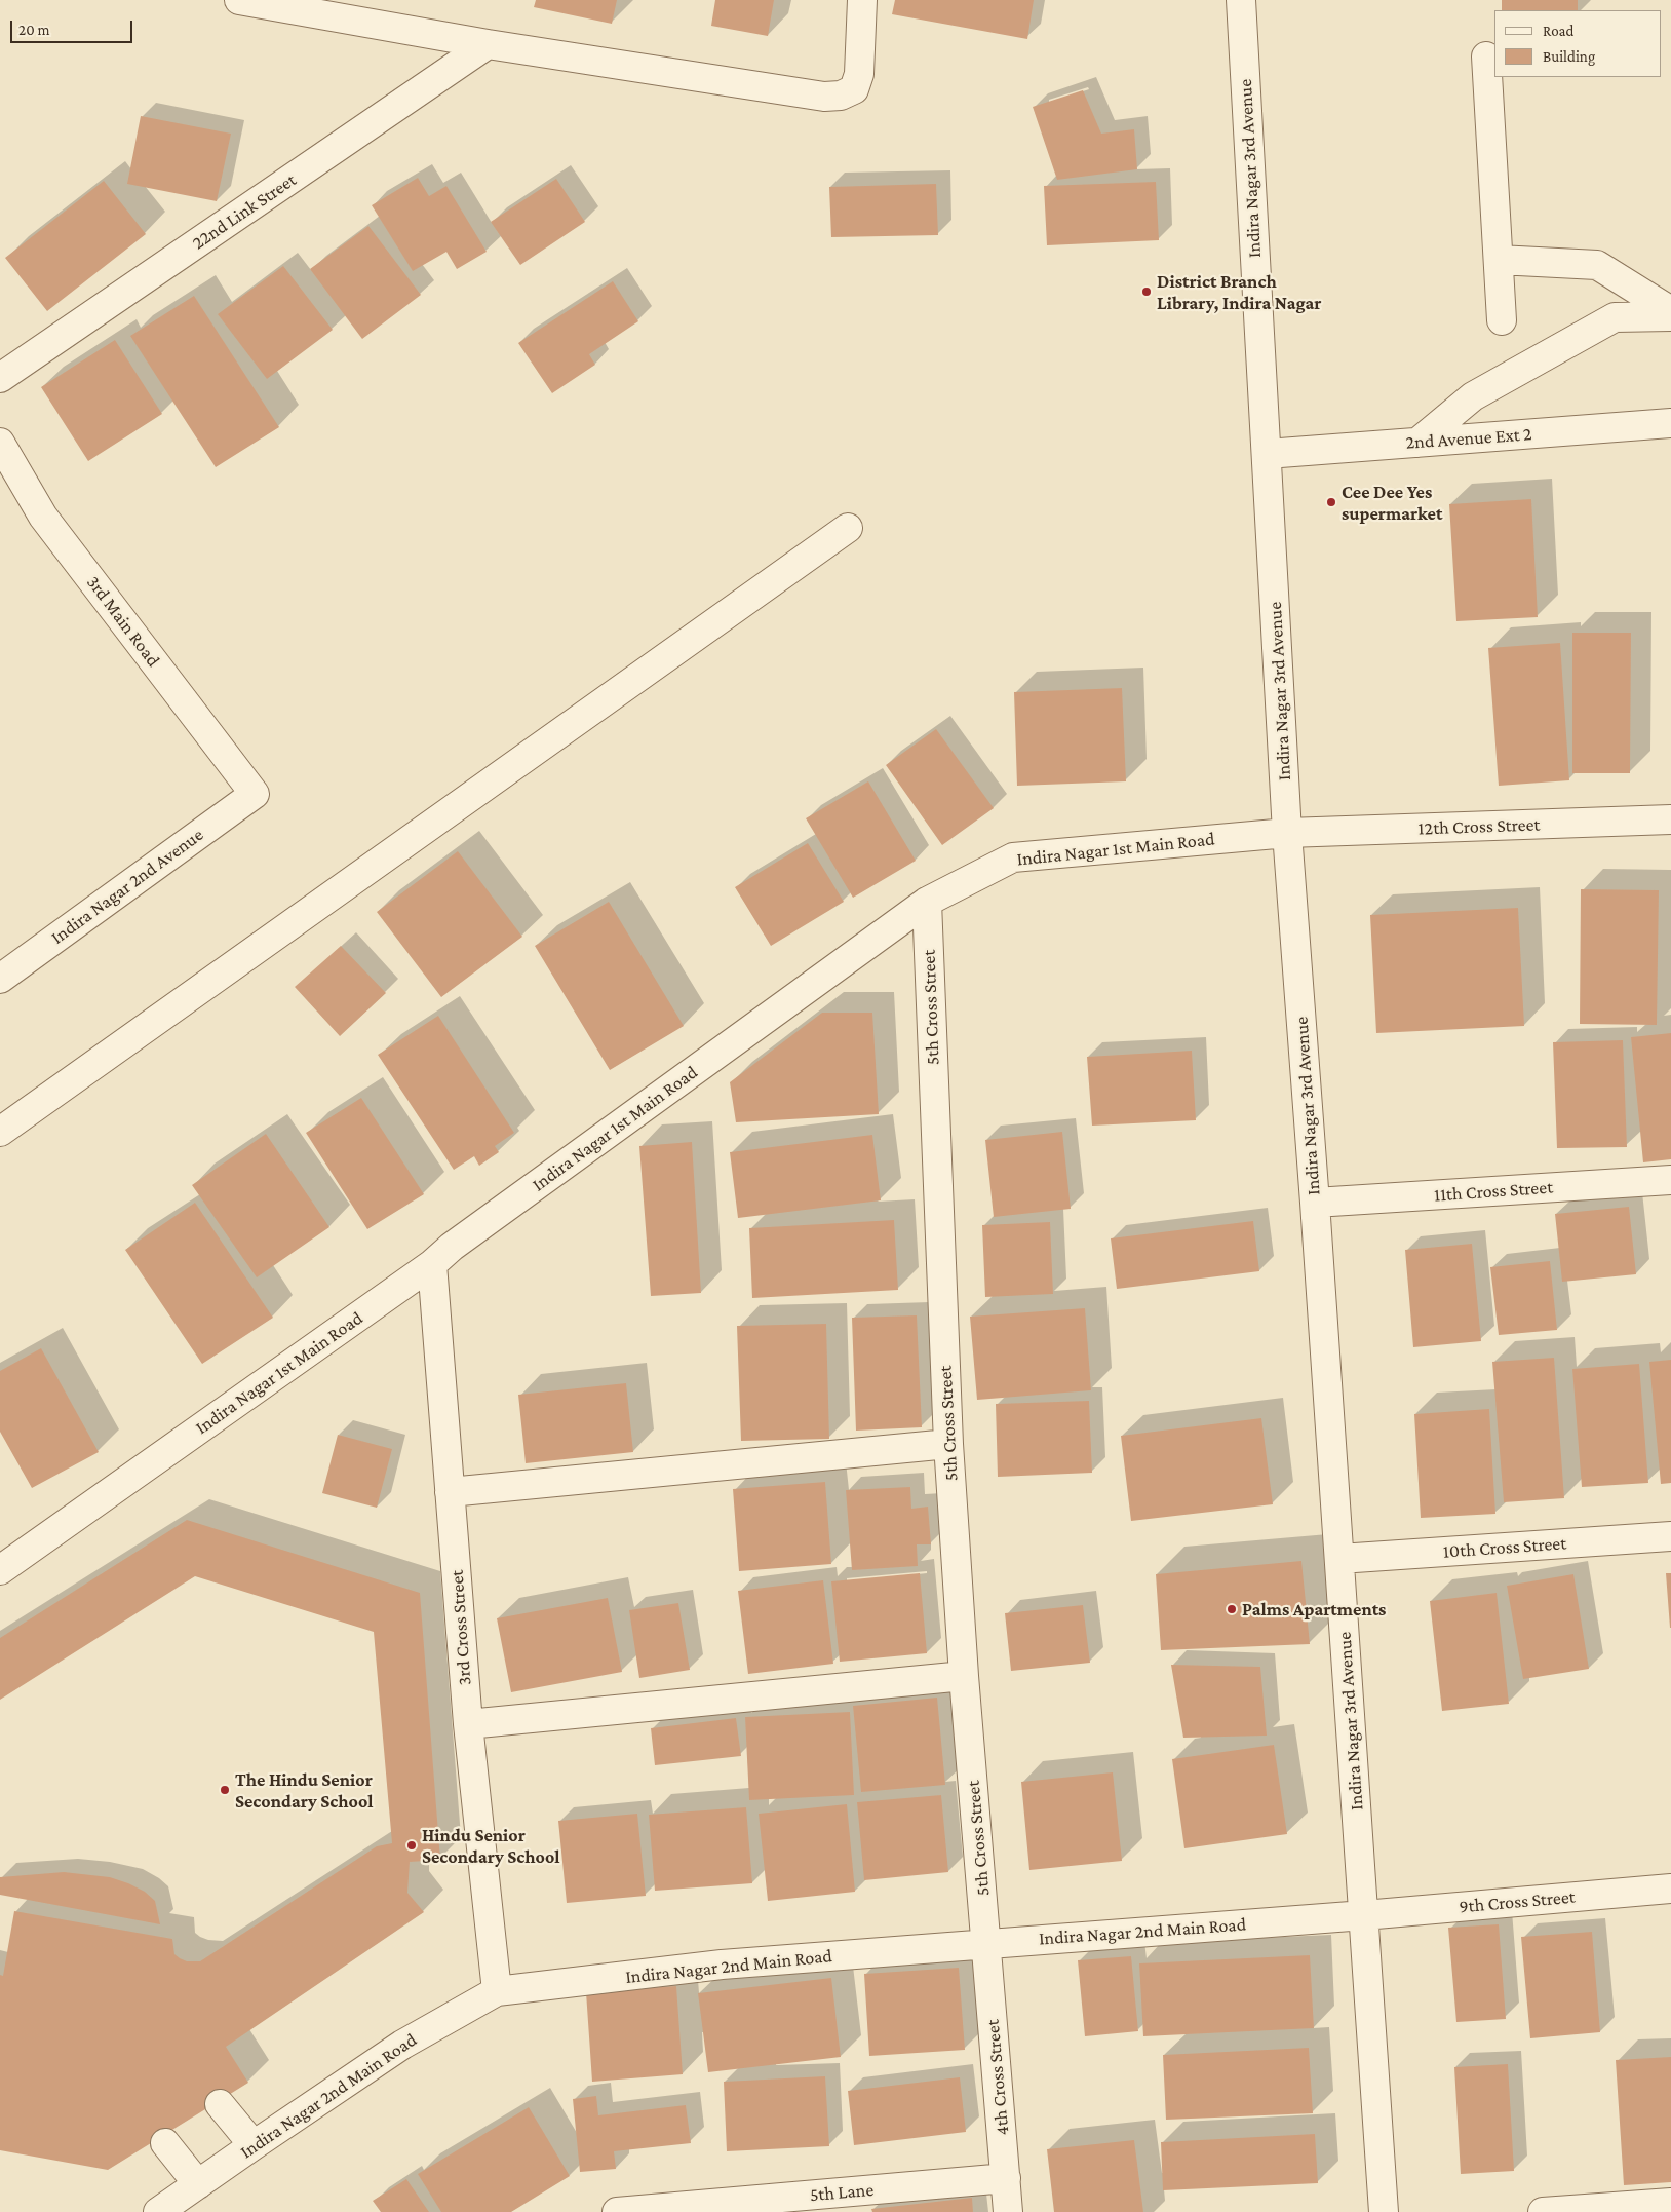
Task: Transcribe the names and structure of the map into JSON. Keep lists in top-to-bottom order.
{
  "streets": {
    "street": [
      "Indira Nagar 3rd Avenue",
      "22nd Link Street",
      "2nd Avenue Ext 2",
      "3rd Main Road",
      "12th Cross Street",
      "Indira Nagar 1st Main Road",
      "Indira Nagar 2nd Avenue",
      "5th Cross Street",
      "11th Cross Street",
      "10th Cross Street",
      "3rd Cross Street",
      "9th Cross Street",
      "Indira Nagar 2nd Main Road",
      "4th Cross Street",
      "5th Lane"
    ]
  },
  "crossings": [
    ["Indira Nagar 3rd Avenue", "2nd Avenue Ext 2"],
    ["Indira Nagar 3rd Avenue", "12th Cross Street"],
    ["Indira Nagar 3rd Avenue", "Indira Nagar 1st Main Road"],
    ["Indira Nagar 3rd Avenue", "11th Cross Street"],
    ["Indira Nagar 3rd Avenue", "10th Cross Street"],
    ["Indira Nagar 3rd Avenue", "9th Cross Street"],
    ["Indira Nagar 3rd Avenue", "Indira Nagar 2nd Main Road"],
    ["3rd Main Road", "Indira Nagar 2nd Avenue"],
    ["12th Cross Street", "Indira Nagar 1st Main Road"],
    ["Indira Nagar 1st Main Road", "5th Cross Street"],
    ["Indira Nagar 1st Main Road", "3rd Cross Street"],
    ["5th Cross Street", "Indira Nagar 2nd Main Road"],
    ["5th Cross Street", "4th Cross Street"],
    ["3rd Cross Street", "Indira Nagar 2nd Main Road"],
    ["9th Cross Street", "Indira Nagar 2nd Main Road"],
    ["Indira Nagar 2nd Main Road", "4th Cross Street"],
    ["4th Cross Street", "5th Lane"]
  ],
  "places": [
    "District Branch Library, Indira Nagar",
    "Cee Dee Yes supermarket",
    "Palms Apartments",
    "The Hindu Senior Secondary School",
    "Hindu Senior Secondary School"
  ],
  "legend": ["Road", "Building"],
  "scale_bar": "20 m"
}
